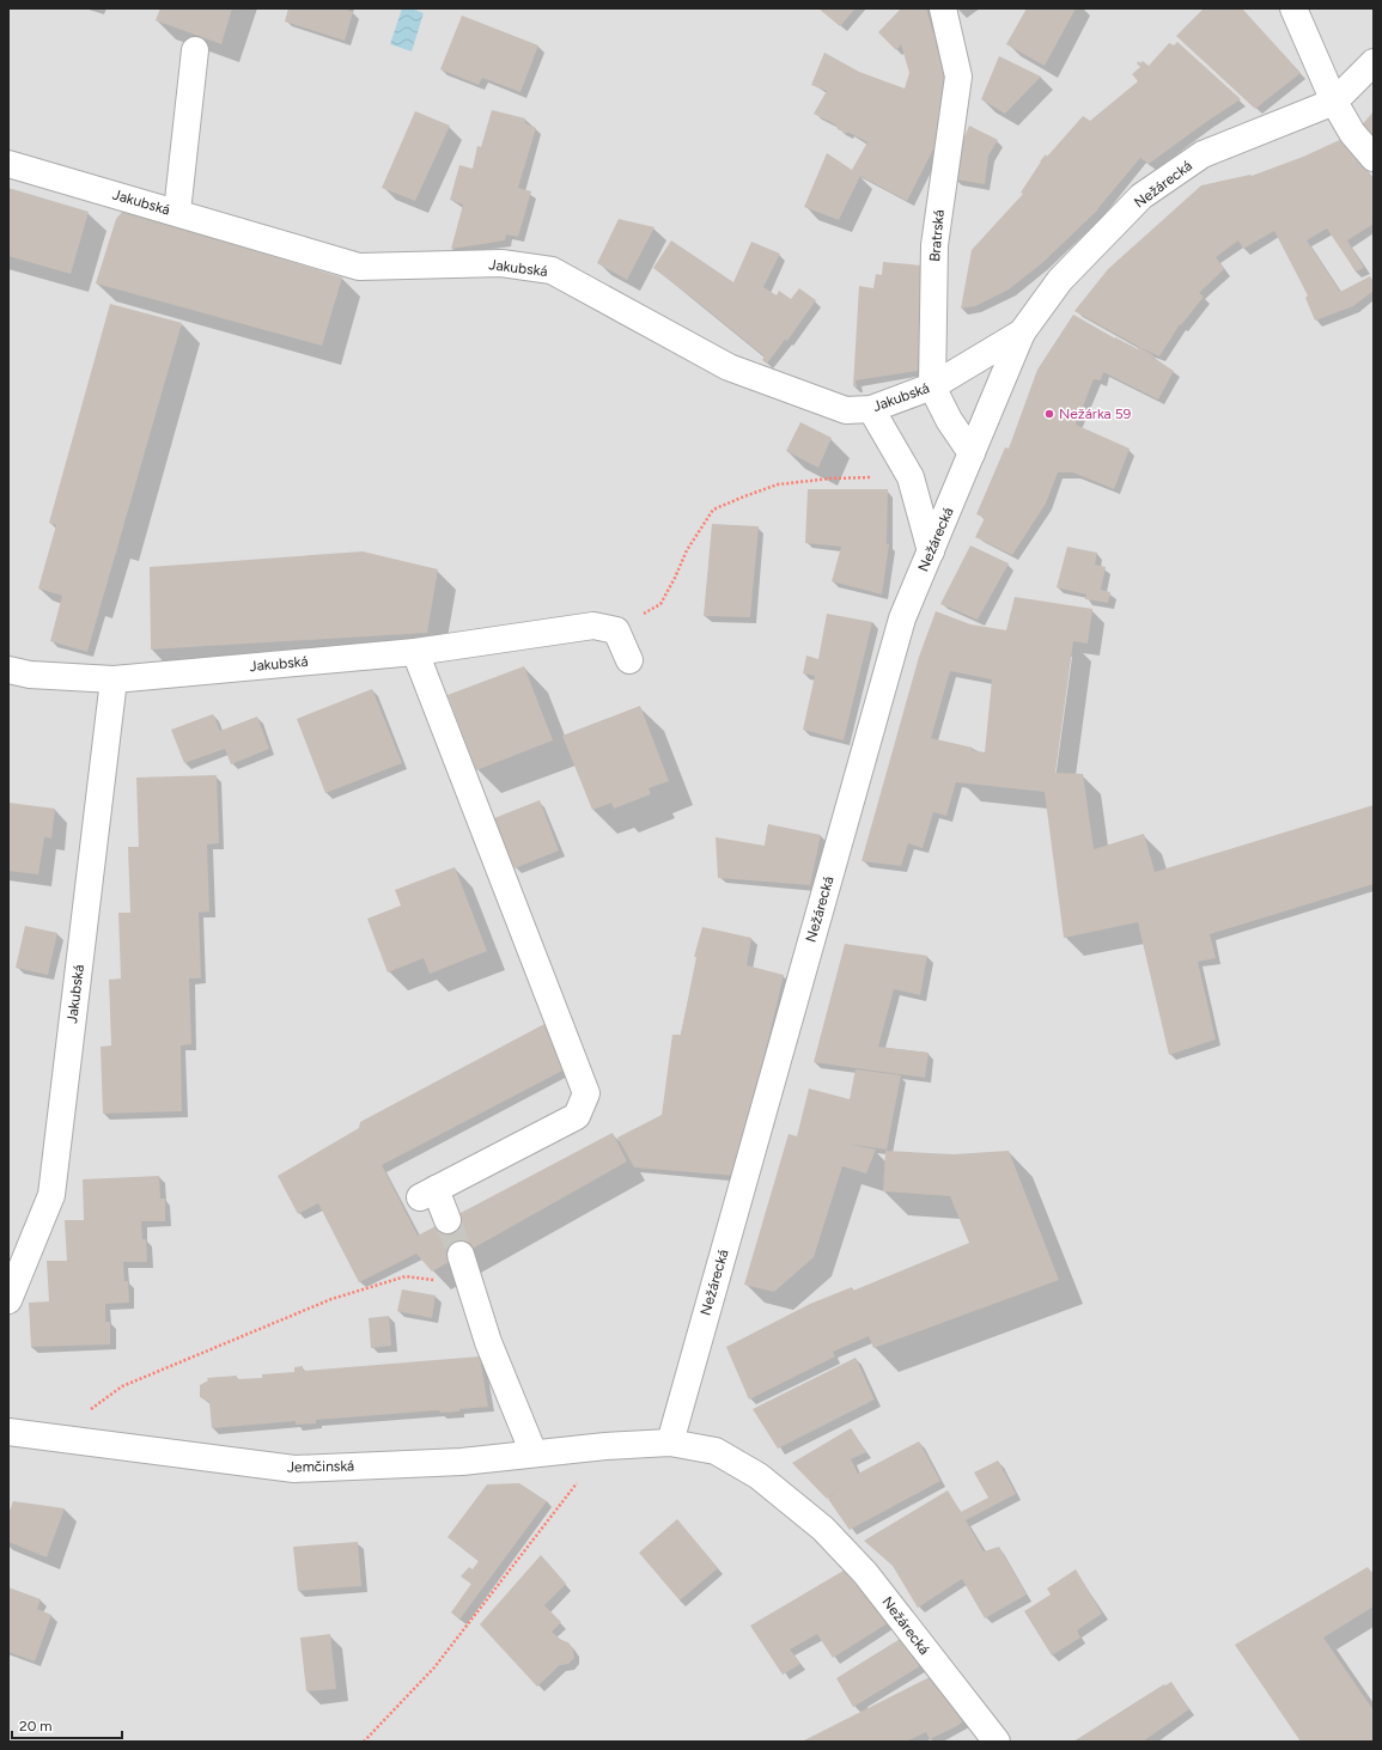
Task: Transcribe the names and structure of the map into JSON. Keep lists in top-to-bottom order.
{
  "streets": {
    "street": [
      "Nežárecká",
      "Jakubská",
      "Bratrská",
      "Jemčinská"
    ]
  },
  "crossings": [
    ["Nežárecká", "Jakubská"],
    ["Nežárecká", "Bratrská"],
    ["Nežárecká", "Jemčinská"],
    ["Jakubská", "Bratrská"]
  ],
  "places": ["Nežárka 59"],
  "scale_bar": "20 m"
}
